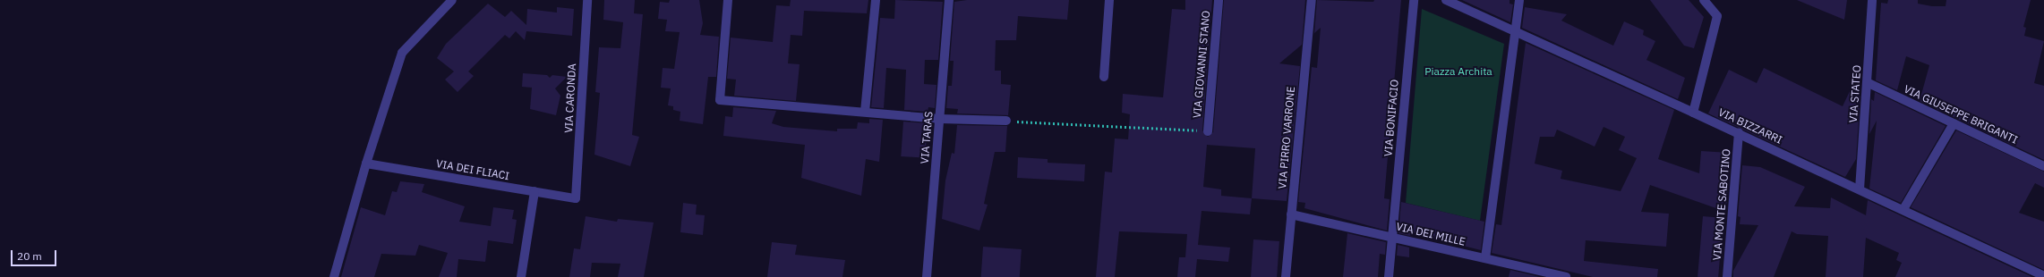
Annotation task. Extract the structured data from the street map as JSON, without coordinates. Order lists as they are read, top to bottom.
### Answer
{
  "streets": {
    "street": [
      "VIA GIOVANNI STANO",
      "VIA STATEO",
      "VIA CARONDA",
      "VIA GIUSEPPE BRIGANTI",
      "VIA BONIFACIO",
      "VIA BIZZARRI",
      "VIA TARAS",
      "VIA PIRRO VARRONE",
      "VIA DEI FLIACI",
      "VIA MONTE SABOTINO",
      "VIA DEI MILLE"
    ]
  },
  "crossings": [
    ["VIA STATEO", "VIA GIUSEPPE BRIGANTI"],
    ["VIA STATEO", "VIA BIZZARRI"],
    ["VIA CARONDA", "VIA DEI FLIACI"],
    ["VIA BONIFACIO", "VIA DEI MILLE"],
    ["VIA BIZZARRI", "VIA MONTE SABOTINO"],
    ["VIA PIRRO VARRONE", "VIA DEI MILLE"]
  ],
  "parks": ["Piazza Archita"],
  "scale_bar": "20 m"
}
